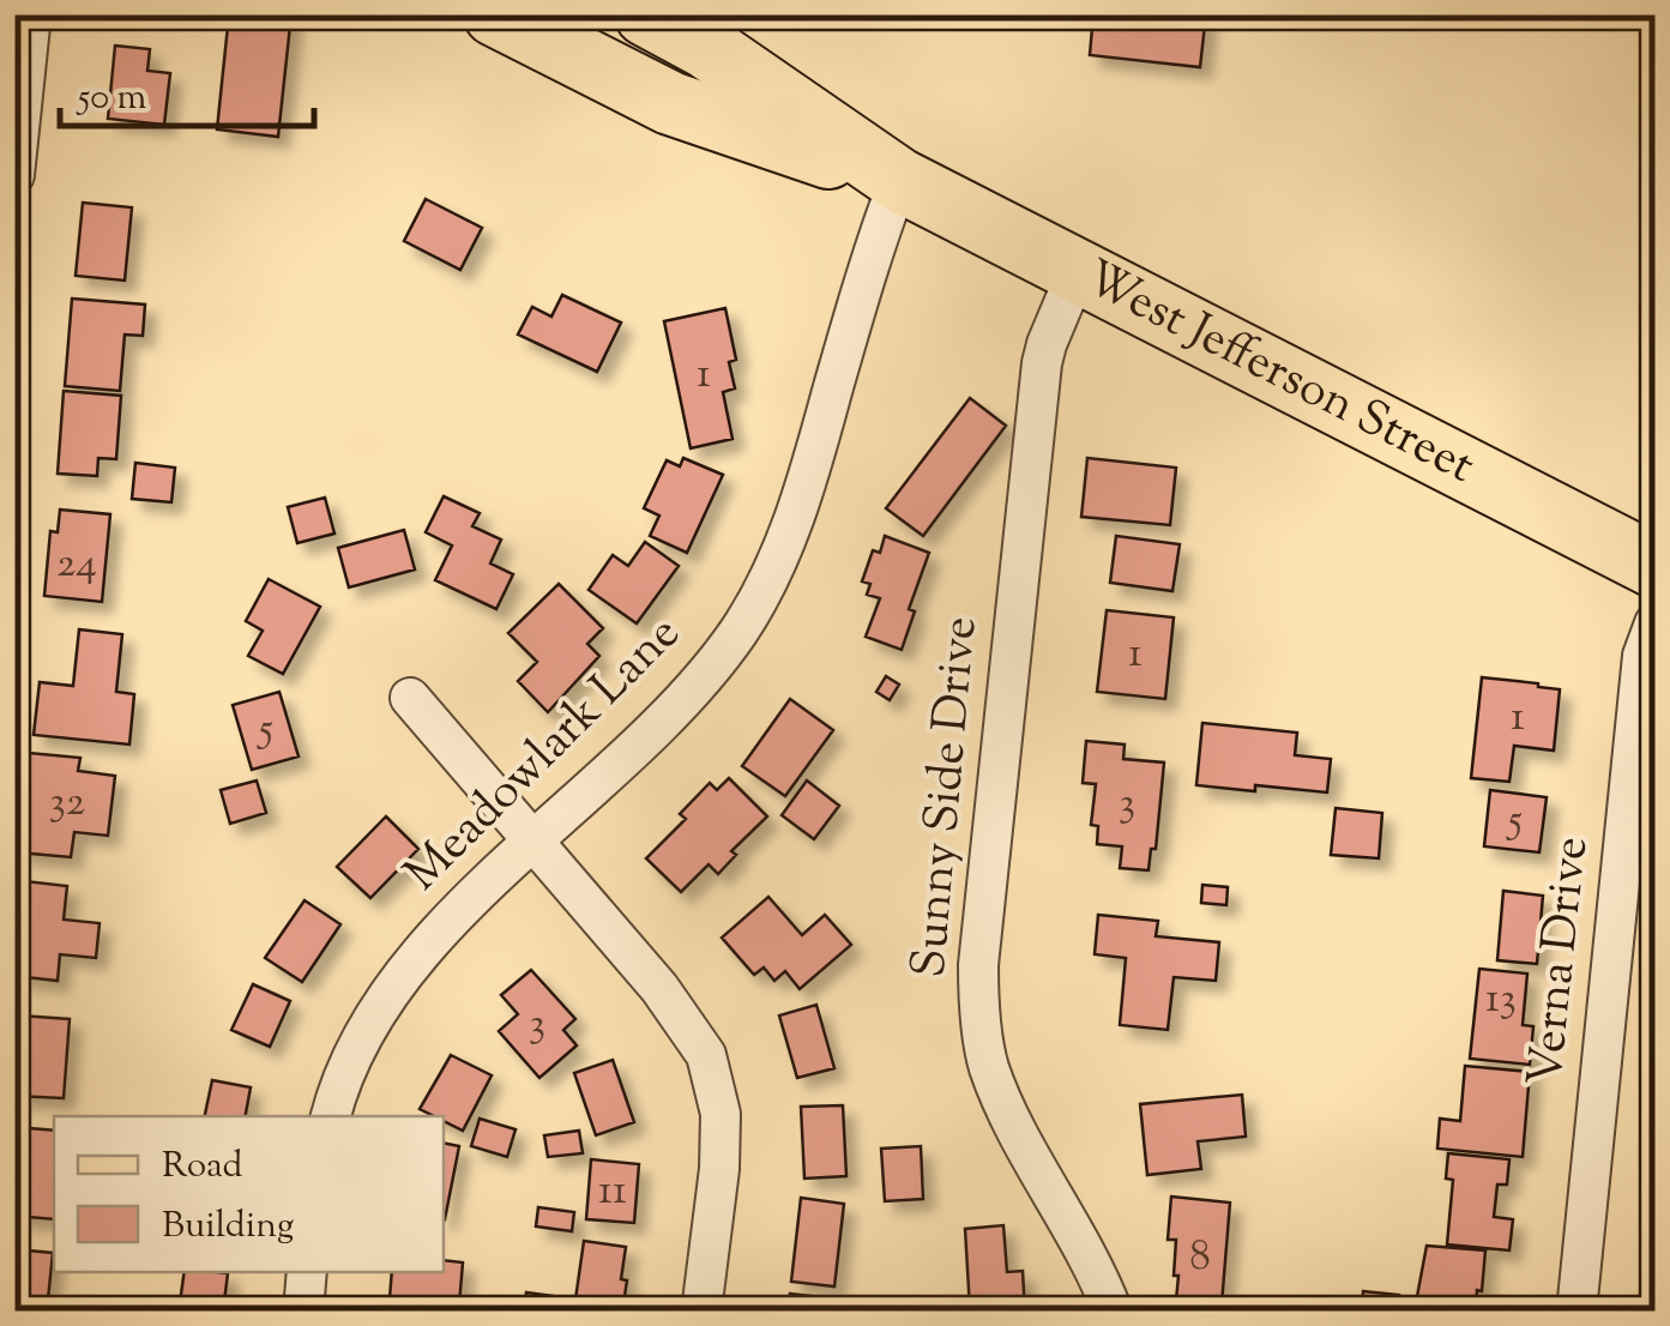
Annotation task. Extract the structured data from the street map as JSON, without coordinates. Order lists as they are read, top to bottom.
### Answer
{
  "streets": {
    "main road": ["West Jefferson Street"],
    "street": ["Meadowlark Lane", "Sunny Side Drive", "Verna Drive"]
  },
  "crossings": [
    ["West Jefferson Street", "Meadowlark Lane"],
    ["West Jefferson Street", "Sunny Side Drive"]
  ],
  "house_numbers": [
    "1",
    "24",
    "1",
    "1",
    "5",
    "32",
    "3",
    "5",
    "13",
    "3",
    "11",
    "8"
  ],
  "legend": ["Road", "Building"],
  "scale_bar": "50 m"
}
